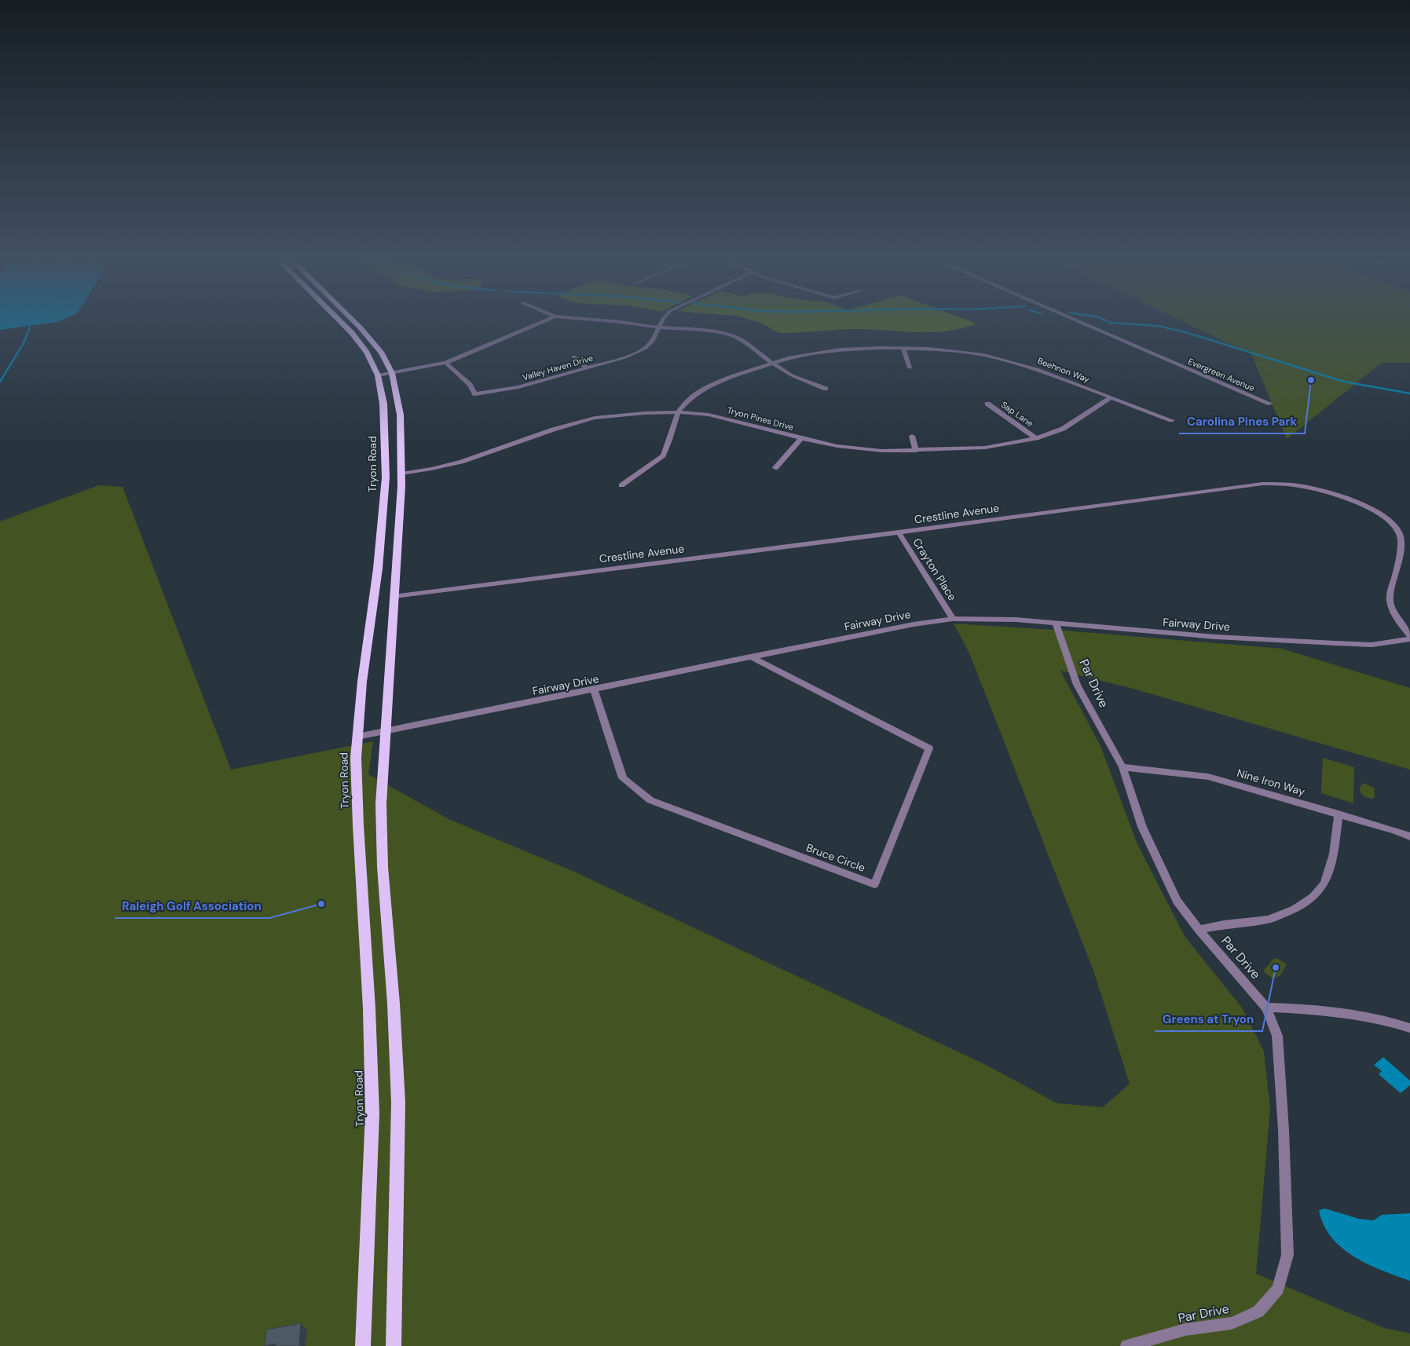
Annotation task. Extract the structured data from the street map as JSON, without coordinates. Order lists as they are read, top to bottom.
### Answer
{
  "streets": {
    "main road": ["Tryon Road"],
    "street": [
      "Valley Haven Drive",
      "Beehnon Way",
      "Evergreen Avenue",
      "Sap Lane",
      "Tryon Pines Drive",
      "Crestline Avenue",
      "Crayton Place",
      "Fairway Drive",
      "Par Drive",
      "Nine Iron Way",
      "Bruce Circle"
    ]
  },
  "crossings": [
    ["Beehnon Way", "Tryon Pines Drive"],
    ["Sap Lane", "Tryon Pines Drive"],
    ["Tryon Road", "Fairway Drive"],
    ["Crestline Avenue", "Crayton Place"],
    ["Crayton Place", "Fairway Drive"],
    ["Fairway Drive", "Par Drive"],
    ["Fairway Drive", "Bruce Circle"],
    ["Par Drive", "Nine Iron Way"]
  ],
  "places": ["Carolina Pines Park", "Raleigh Golf Association", "Greens at Tryon"]
}
